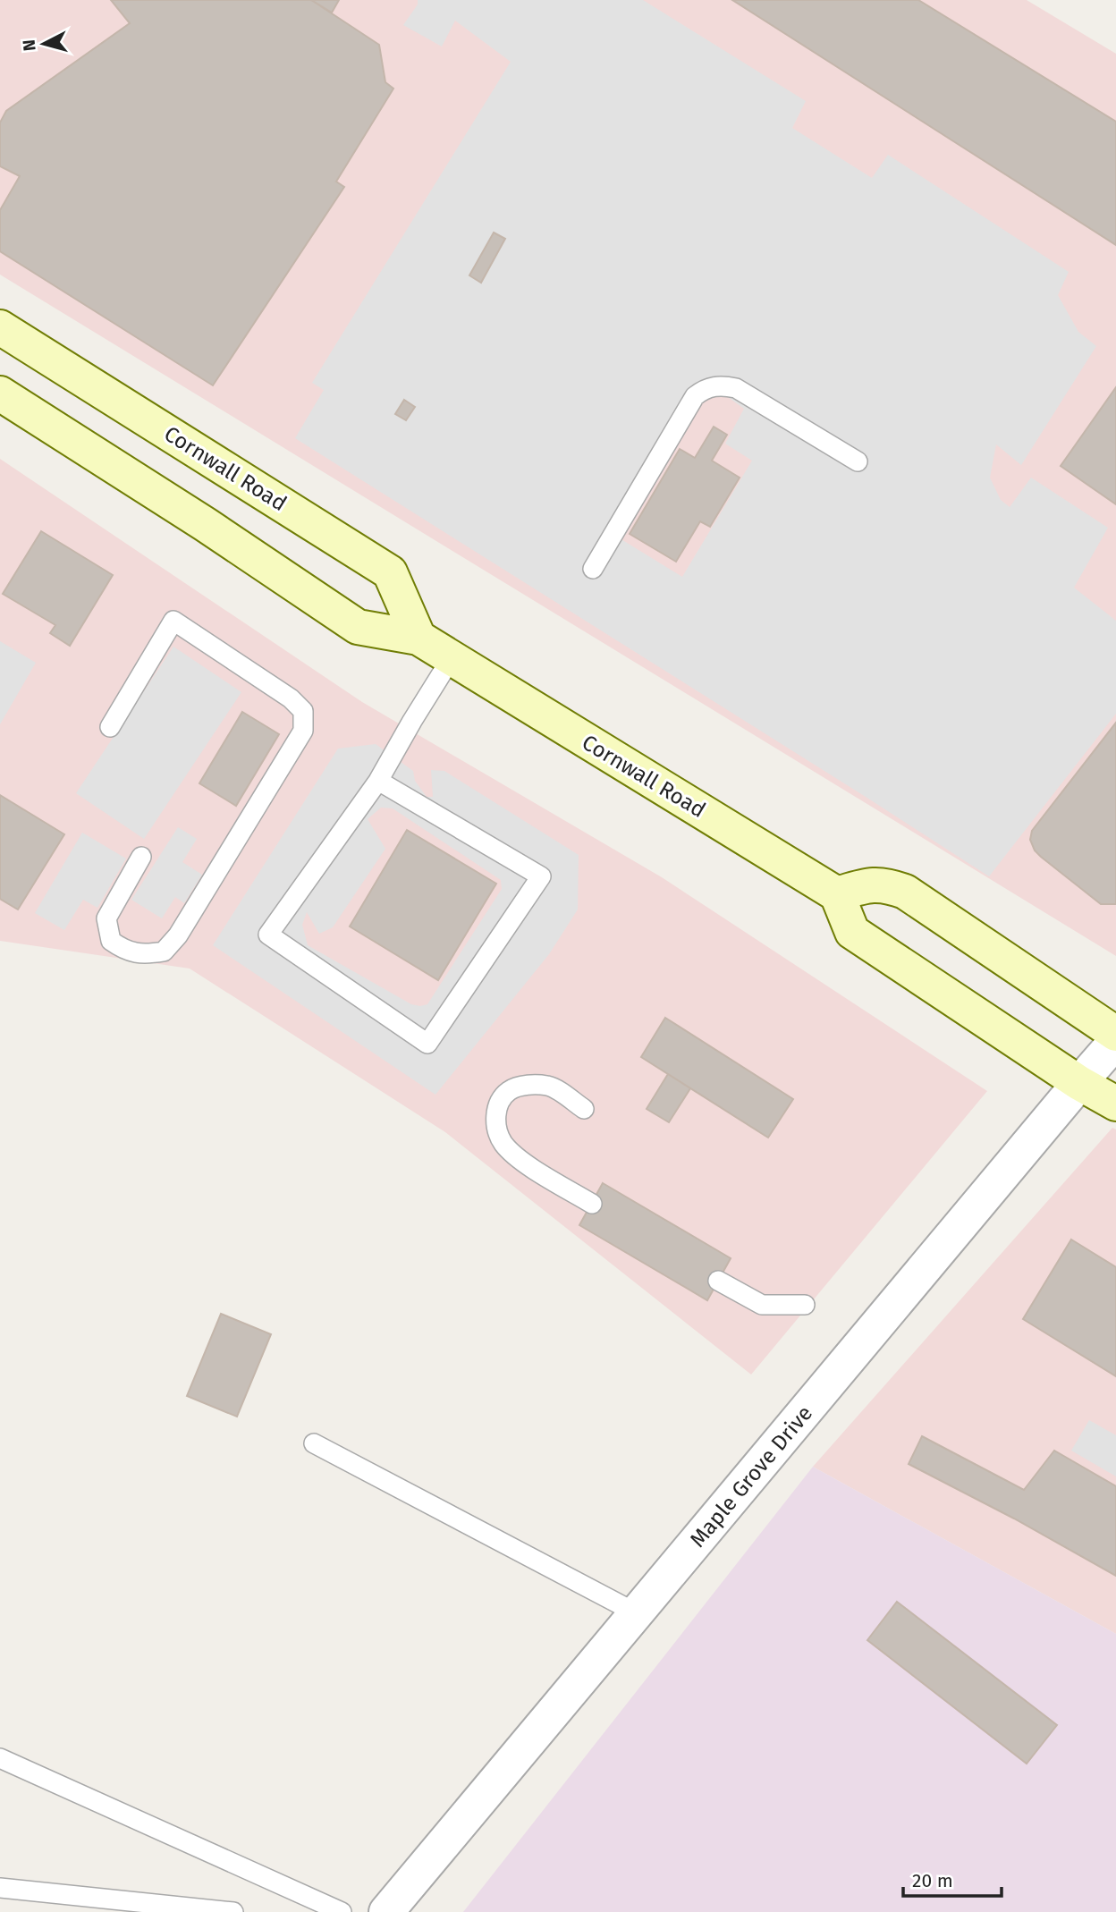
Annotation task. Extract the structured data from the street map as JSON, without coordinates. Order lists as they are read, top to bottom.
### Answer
{
  "streets": {
    "main road": ["Cornwall Road"],
    "street": ["Maple Grove Drive"]
  },
  "scale_bar": "20 m",
  "north": "left"
}
